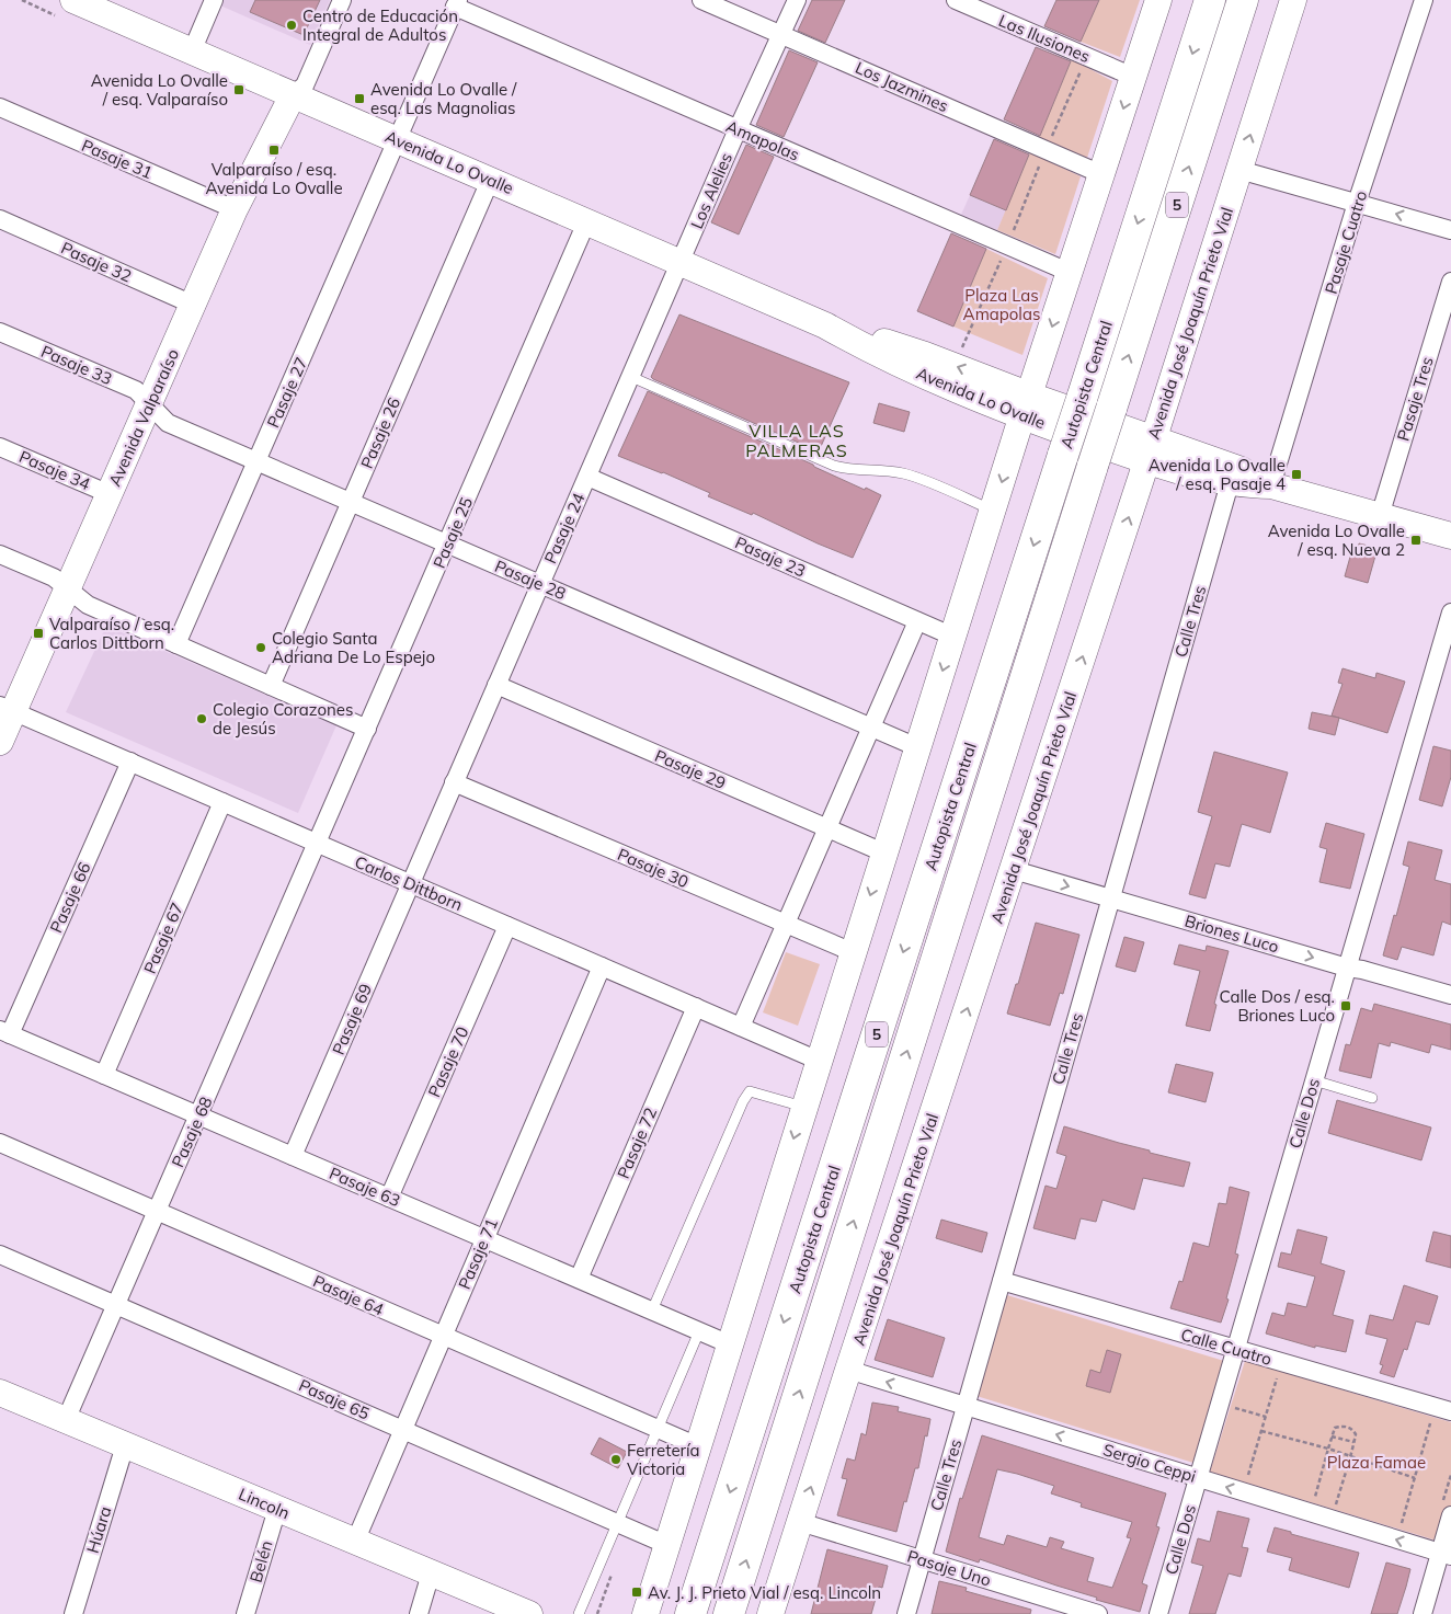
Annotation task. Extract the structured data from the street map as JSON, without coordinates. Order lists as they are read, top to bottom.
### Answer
{
  "streets": {
    "highway": ["5", "Autopista Central"],
    "main road": [
      "Avenida Lo Ovalle",
      "Avenida José Joaquín Prieto Vial",
      "Avenida Valparaíso",
      "Lincoln"
    ],
    "street": [
      "Las Ilusiones",
      "Los Jazmines",
      "Amapolas",
      "Pasaje 31",
      "Los Alelies",
      "Pasaje Cuatro",
      "Pasaje 32",
      "Pasaje 33",
      "Pasaje 27",
      "Pasaje Tres",
      "Pasaje 26",
      "Pasaje 34",
      "Pasaje 24",
      "Pasaje 25",
      "Pasaje 23",
      "Pasaje 28",
      "Calle Tres",
      "Pasaje 29",
      "Pasaje 30",
      "Carlos Dittborn",
      "Pasaje 66",
      "Briones Luco",
      "Pasaje 67",
      "Pasaje 69",
      "Pasaje 70",
      "Calle Dos",
      "Pasaje 68",
      "Pasaje 72",
      "Pasaje 63",
      "Pasaje 71",
      "Pasaje 64",
      "Calle Cuatro",
      "Pasaje 65",
      "Sergio Ceppi",
      "Húara",
      "Belén",
      "Pasaje Uno"
    ]
  },
  "crossings": [
    ["Los Jazmines", "Los Alelies"],
    ["Amapolas", "Los Alelies"],
    ["Amapolas", "Pasaje 27"],
    ["Pasaje 31", "Avenida Valparaíso"],
    ["Avenida Lo Ovalle", "Los Alelies"],
    ["Avenida Lo Ovalle", "Pasaje Cuatro"],
    ["Avenida Lo Ovalle", "Avenida José Joaquín Prieto Vial"],
    ["Avenida Lo Ovalle", "Pasaje 27"],
    ["Avenida Lo Ovalle", "Pasaje Tres"],
    ["Avenida Lo Ovalle", "Avenida Valparaíso"],
    ["Avenida Lo Ovalle", "Pasaje 26"],
    ["Avenida Lo Ovalle", "Pasaje 24"],
    ["Avenida Lo Ovalle", "Pasaje 25"],
    ["Avenida Lo Ovalle", "Calle Tres"],
    ["Los Alelies", "Pasaje 24"],
    ["Pasaje 32", "Avenida Valparaíso"],
    ["Avenida José Joaquín Prieto Vial", "Briones Luco"],
    ["Avenida José Joaquín Prieto Vial", "Sergio Ceppi"],
    ["Avenida José Joaquín Prieto Vial", "Pasaje Uno"],
    ["Pasaje 33", "Avenida Valparaíso"],
    ["Pasaje 33", "Pasaje 28"],
    ["Pasaje 27", "Pasaje 28"],
    ["Avenida Valparaíso", "Pasaje 34"],
    ["Avenida Valparaíso", "Pasaje 28"],
    ["Avenida Valparaíso", "Carlos Dittborn"],
    ["Pasaje 26", "Pasaje 28"],
    ["Pasaje 24", "Pasaje 23"],
    ["Pasaje 24", "Pasaje 28"],
    ["Pasaje 24", "Pasaje 29"],
    ["Pasaje 24", "Pasaje 30"],
    ["Pasaje 24", "Carlos Dittborn"],
    ["Pasaje 24", "Pasaje 69"],
    ["Pasaje 25", "Pasaje 28"],
    ["Pasaje 25", "Carlos Dittborn"],
    ["Pasaje 25", "Pasaje 68"],
    ["Calle Tres", "Briones Luco"],
    ["Calle Tres", "Calle Cuatro"],
    ["Calle Tres", "Sergio Ceppi"],
    ["Calle Tres", "Pasaje Uno"],
    ["Carlos Dittborn", "Pasaje 66"],
    ["Carlos Dittborn", "Pasaje 67"],
    ["Carlos Dittborn", "Pasaje 69"],
    ["Carlos Dittborn", "Pasaje 70"],
    ["Carlos Dittborn", "Pasaje 68"],
    ["Carlos Dittborn", "Pasaje 72"],
    ["Carlos Dittborn", "Pasaje 71"],
    ["Pasaje 66", "Pasaje 63"],
    ["Briones Luco", "Calle Dos"],
    ["Pasaje 67", "Pasaje 63"],
    ["Pasaje 69", "Pasaje 63"],
    ["Pasaje 70", "Pasaje 63"],
    ["Calle Dos", "Calle Cuatro"],
    ["Calle Dos", "Sergio Ceppi"],
    ["Pasaje 68", "Pasaje 63"],
    ["Pasaje 68", "Pasaje 64"],
    ["Pasaje 68", "Pasaje 65"],
    ["Pasaje 68", "Lincoln"],
    ["Pasaje 72", "Pasaje 63"],
    ["Pasaje 63", "Pasaje 71"],
    ["Pasaje 71", "Pasaje 64"],
    ["Pasaje 71", "Pasaje 65"],
    ["Pasaje 71", "Lincoln"],
    ["Lincoln", "Húara"],
    ["Lincoln", "Belén"]
  ],
  "one_way": ["Briones Luco", "Sergio Ceppi"],
  "districts": ["VILLA LAS PALMERAS"],
  "parks": ["Plaza Las Amapolas", "Plaza Famae"],
  "places": {
    "other": [
      "Centro de Educación Integral de Adultos",
      "Colegio Santa Adriana De Lo Espejo",
      "Colegio Corazones de Jesús",
      "Ferretería Victoria"
    ],
    "transit": [
      "Avenida Lo Ovalle / esq. Valparaíso",
      "Avenida Lo Ovalle / esq. Las Magnolias",
      "Valparaíso / esq. Avenida Lo Ovalle",
      "Avenida Lo Ovalle / esq. Pasaje 4",
      "Avenida Lo Ovalle / esq. Nueva 2",
      "Valparaíso / esq. Carlos Dittborn",
      "Calle Dos / esq. Briones Luco",
      "Av. J. J. Prieto Vial / esq. Lincoln"
    ]
  }
}
